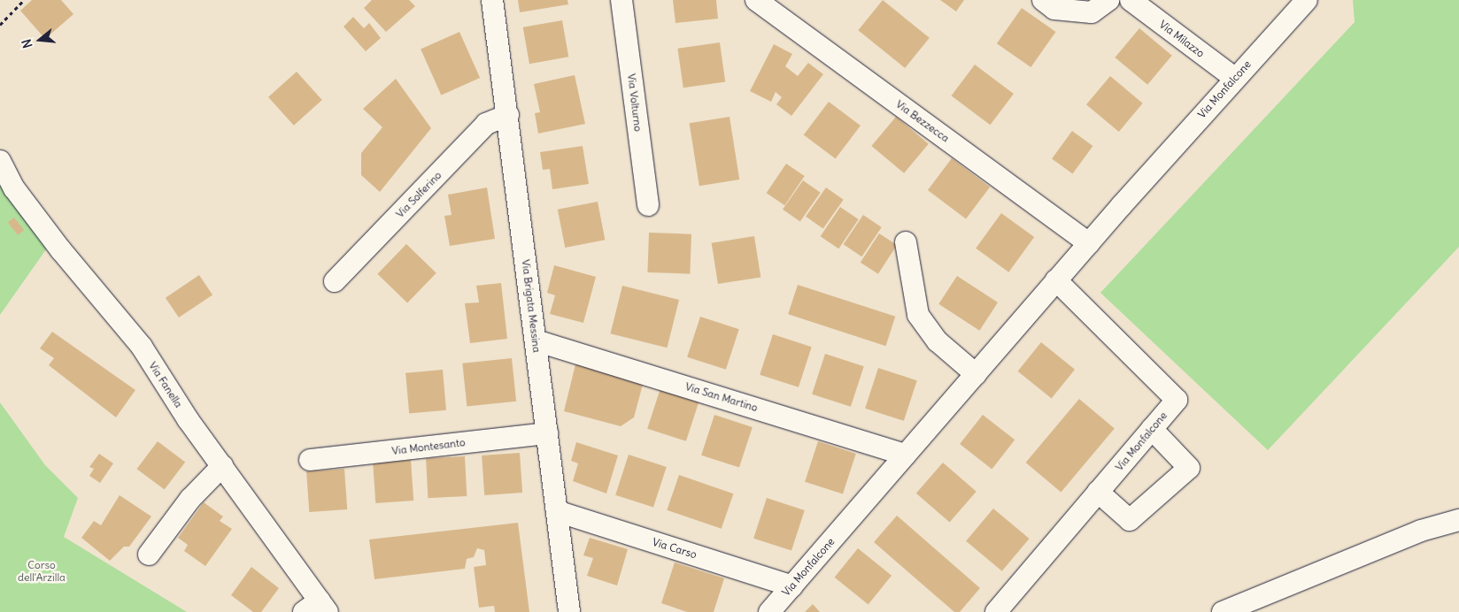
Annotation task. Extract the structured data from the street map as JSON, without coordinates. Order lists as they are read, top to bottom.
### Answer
{
  "streets": {
    "street": [
      "Via Milazzo",
      "Via Monfalcone",
      "Via Volturno",
      "Via Bezzecca",
      "Via Solferino",
      "Via Brigata Messina",
      "Via Fanella",
      "Via San Martino",
      "Via Montesanto",
      "Via Carso"
    ]
  },
  "crossings": [
    ["Via Milazzo", "Via Monfalcone"],
    ["Via Monfalcone", "Via Bezzecca"],
    ["Via Monfalcone", "Via San Martino"],
    ["Via Monfalcone", "Via Carso"],
    ["Via Solferino", "Via Brigata Messina"],
    ["Via Brigata Messina", "Via San Martino"],
    ["Via Brigata Messina", "Via Montesanto"],
    ["Via Brigata Messina", "Via Carso"]
  ],
  "parks": ["Corso dell'Arzilla"],
  "north": "left"
}
